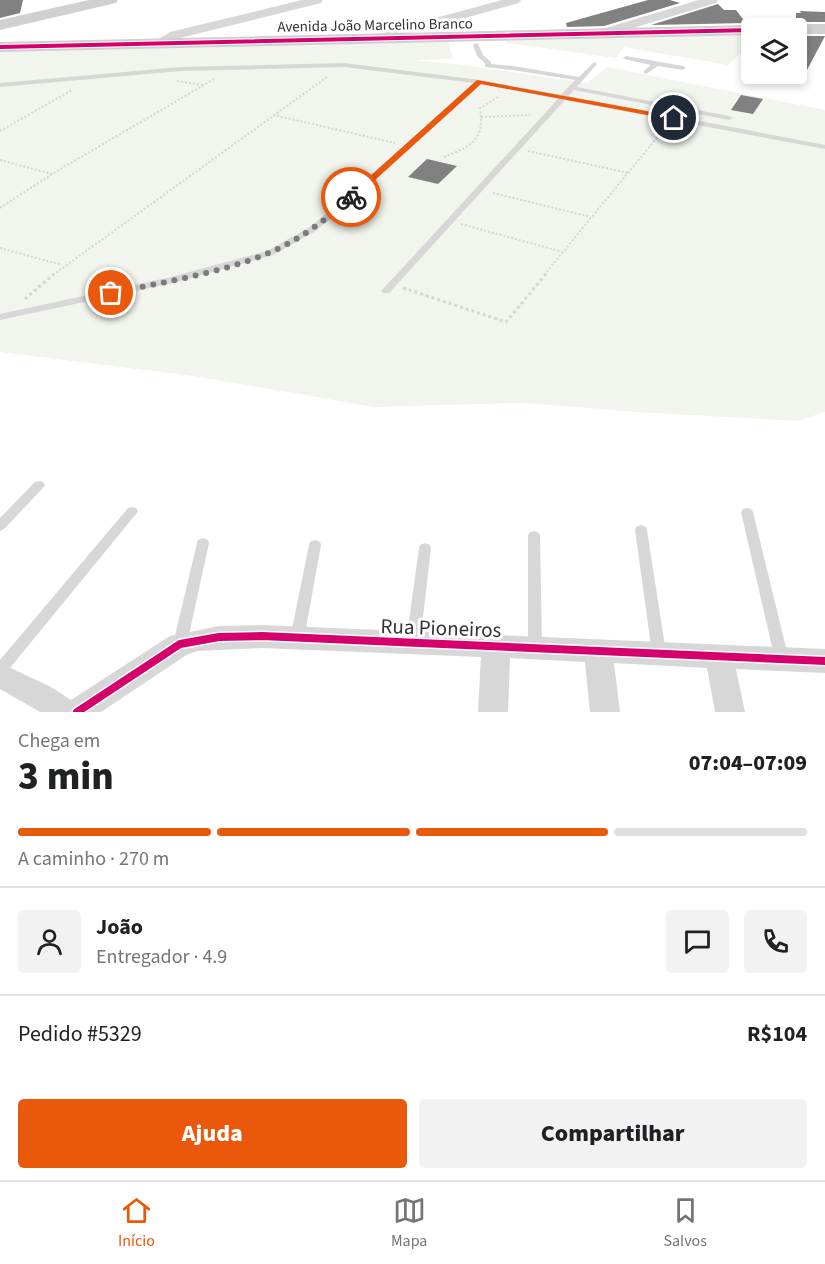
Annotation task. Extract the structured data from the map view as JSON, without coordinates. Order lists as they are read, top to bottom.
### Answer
{
  "streets": {
    "street": ["Avenida João Marcelino Branco", "Rua Pioneiros"]
  },
  "page": {
    "heading": ["3 min", "Chega em", "07:04–07:09"],
    "panel": [
      "João",
      "Entregador · 4.9",
      "Pedido #5329",
      "R$104"
    ],
    "bar": "A caminho · 270 m",
    "buttons": ["Ajuda", "Compartilhar"],
    "tabs": ["Início", "Mapa", "Salvos"]
  }
}
